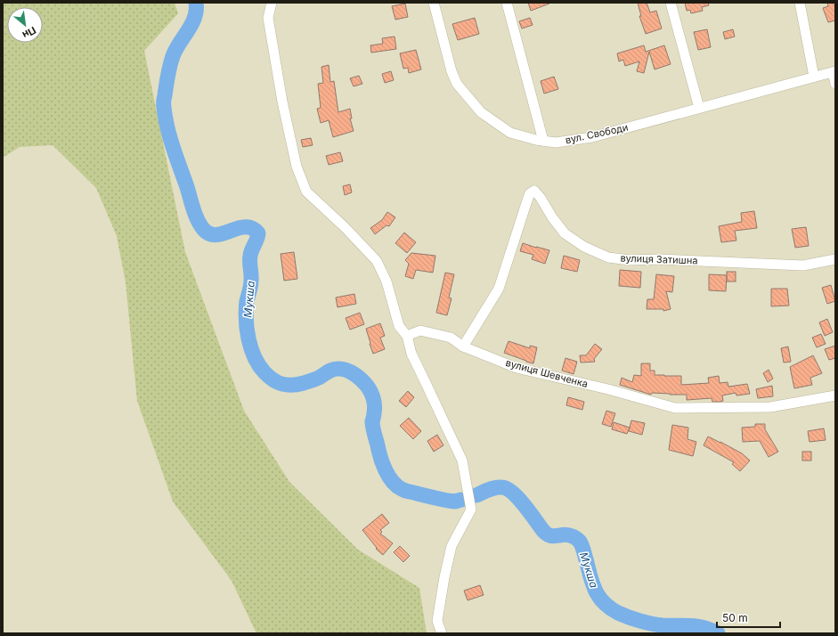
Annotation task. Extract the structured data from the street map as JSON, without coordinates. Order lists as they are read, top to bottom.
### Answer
{
  "streets": {
    "street": ["вул. Свободи", "вулиця Затишна", "вулиця Шевченка"]
  },
  "crossings": [
    ["вулиця Затишна", "вулиця Шевченка"]
  ],
  "water": ["Мукша"],
  "scale_bar": "50 m",
  "north": "bottom right"
}
